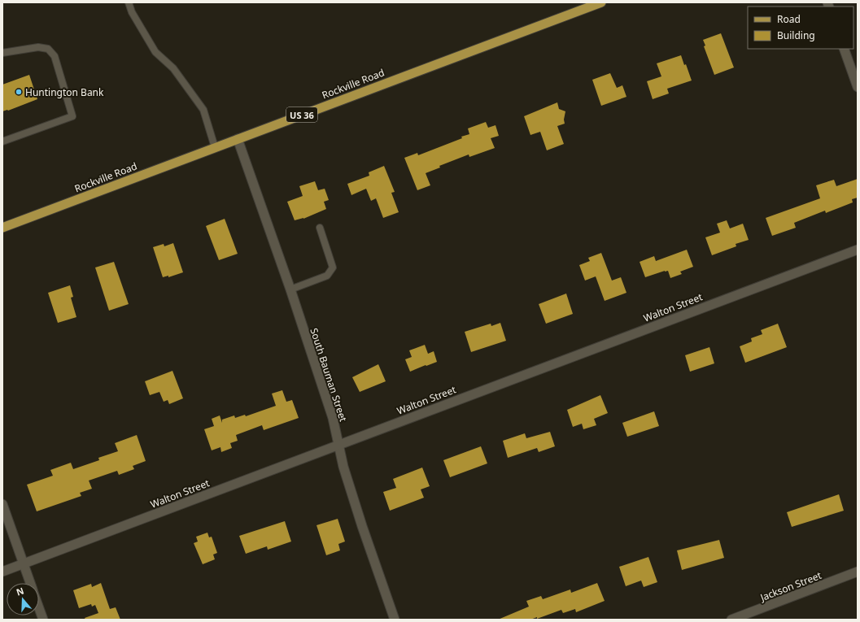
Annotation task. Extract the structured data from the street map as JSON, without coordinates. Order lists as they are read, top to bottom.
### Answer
{
  "streets": {
    "main road": ["Rockville Road", "US 36"],
    "street": ["Walton Street", "South Bauman Street", "Jackson Street"]
  },
  "crossings": [
    ["Rockville Road", "South Bauman Street"],
    ["Walton Street", "South Bauman Street"]
  ],
  "places": ["Huntington Bank"],
  "legend": ["Road", "Building"],
  "north": "top"
}
